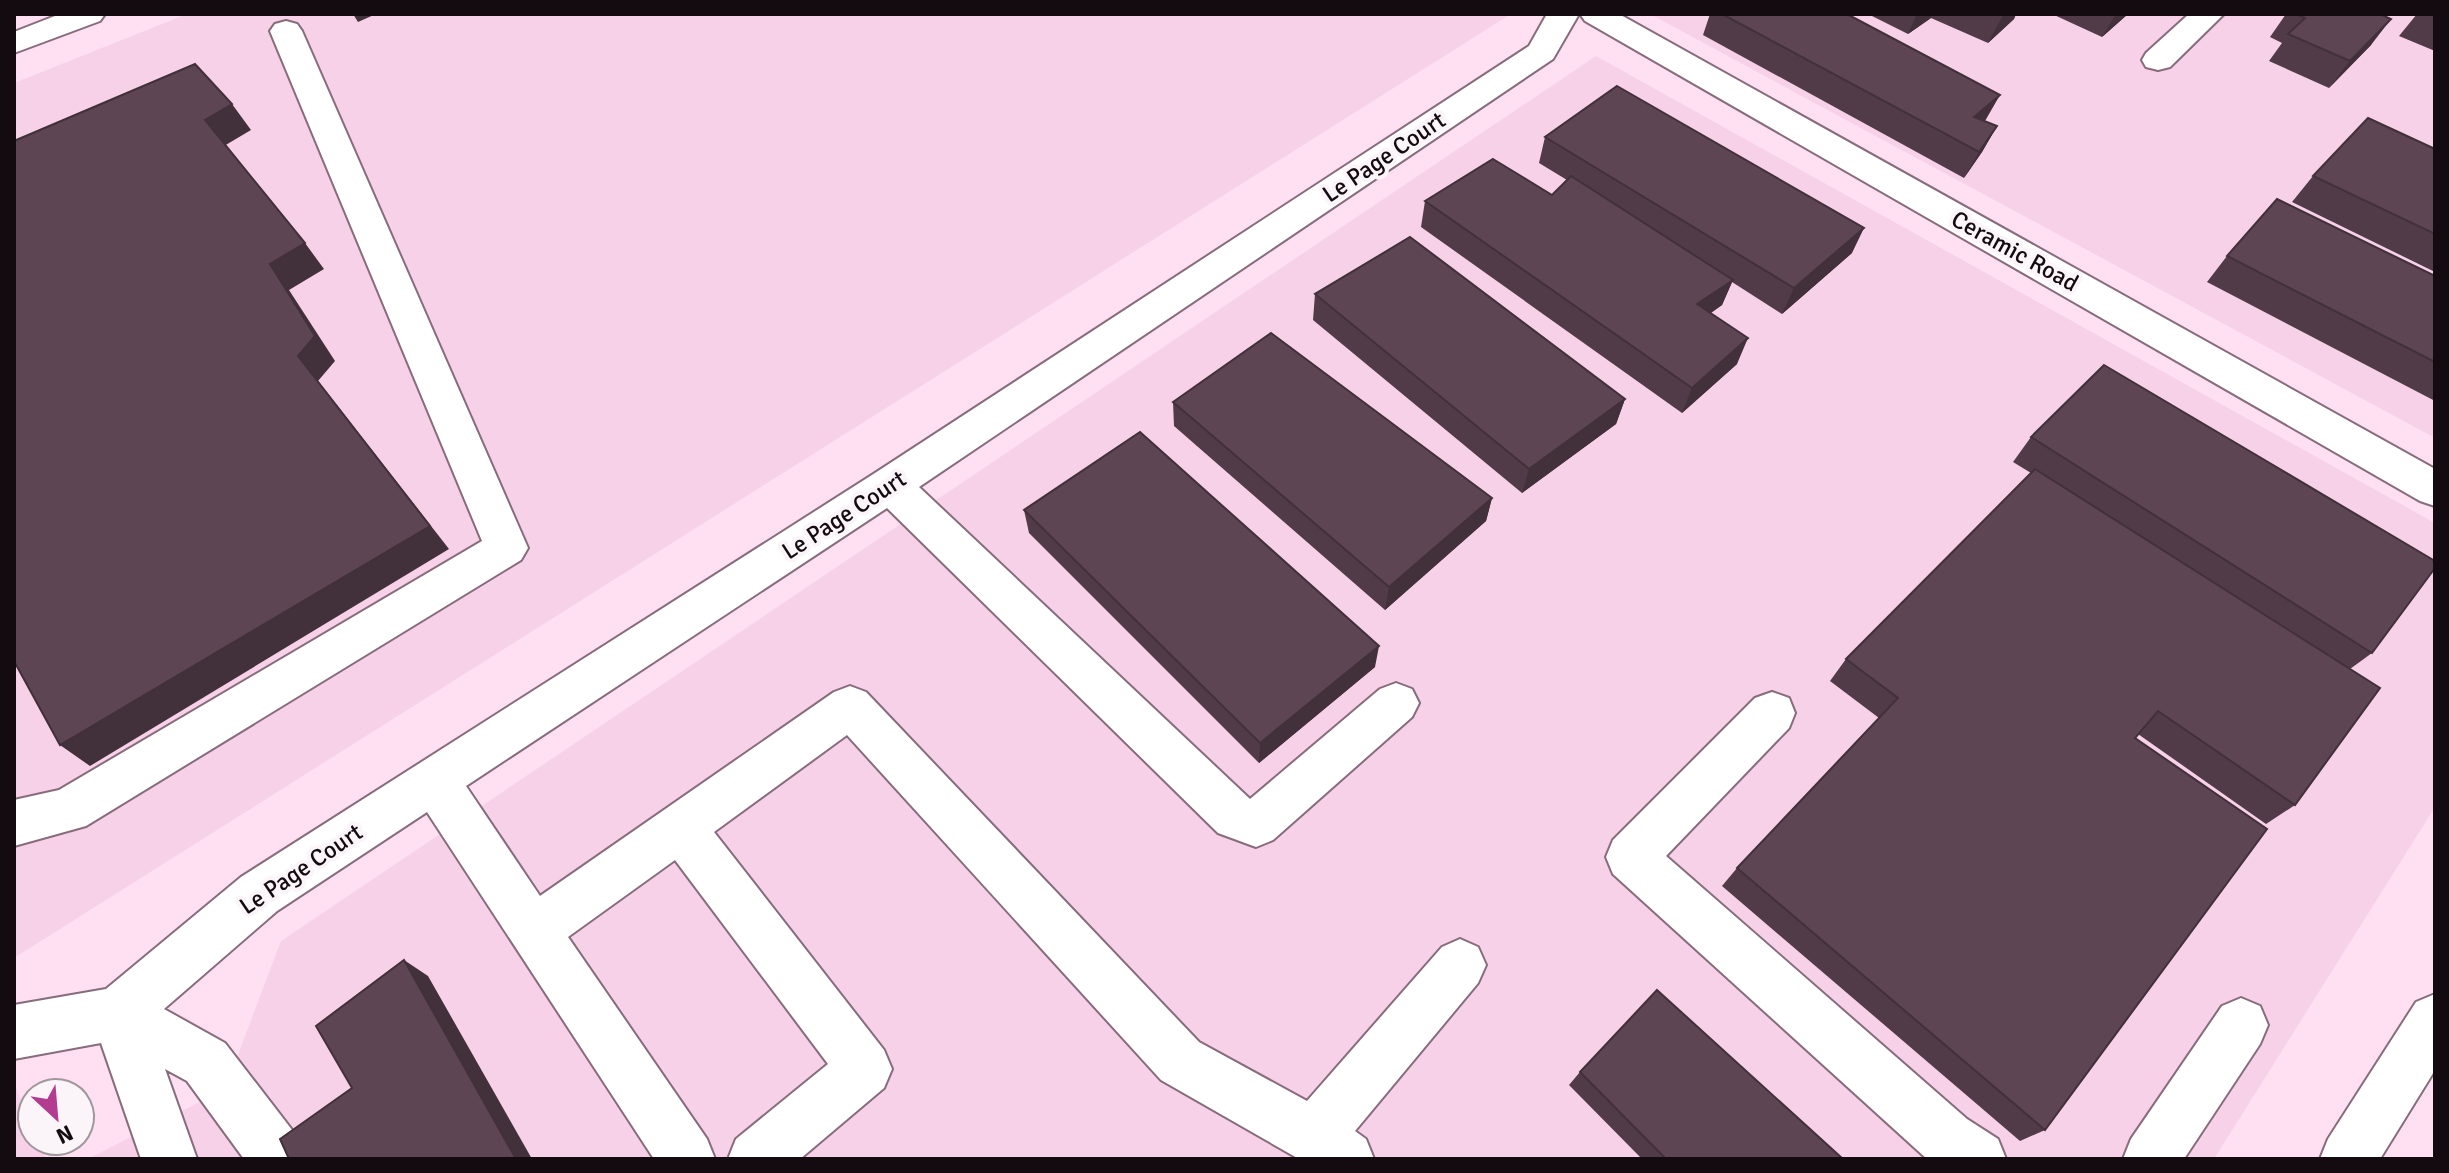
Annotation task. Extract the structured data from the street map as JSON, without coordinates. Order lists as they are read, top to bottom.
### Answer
{
  "streets": {
    "street": ["Le Page Court", "Ceramic Road"]
  },
  "north": "bottom right"
}
